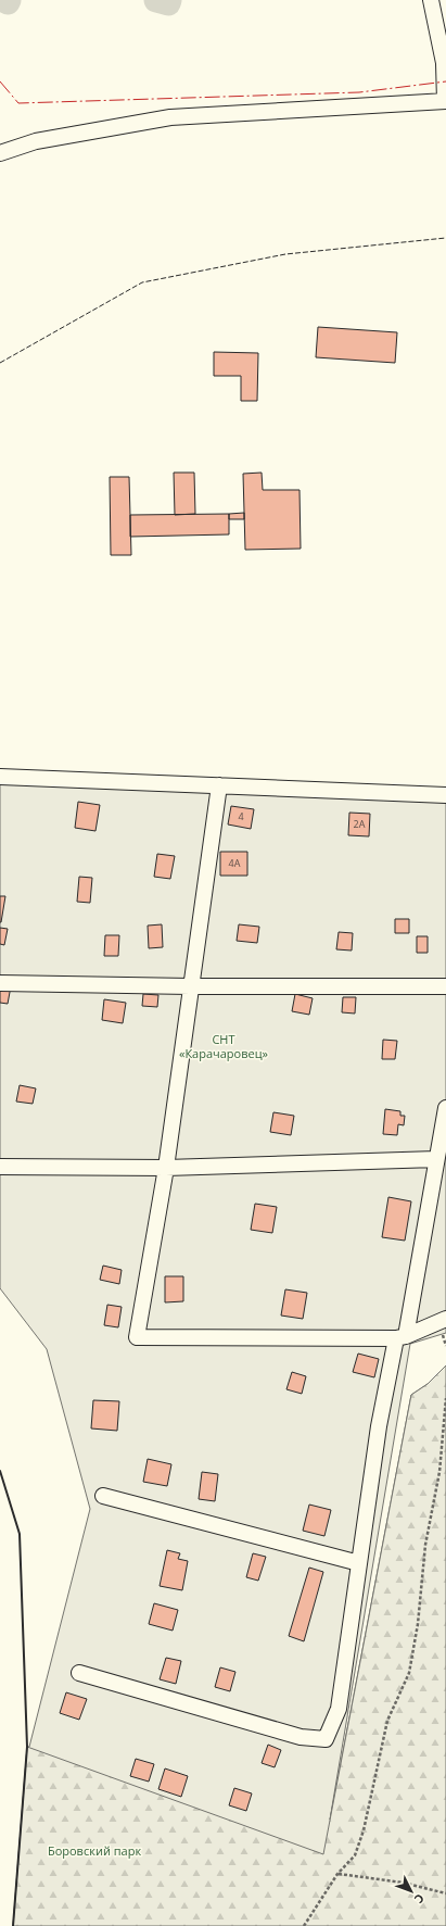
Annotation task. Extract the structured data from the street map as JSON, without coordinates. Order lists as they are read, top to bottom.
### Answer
{
  "parks": ["СНТ «Карачаровец»", "Боровский парк"],
  "house_numbers": ["4", "2А", "4А"],
  "north": "bottom right"
}
